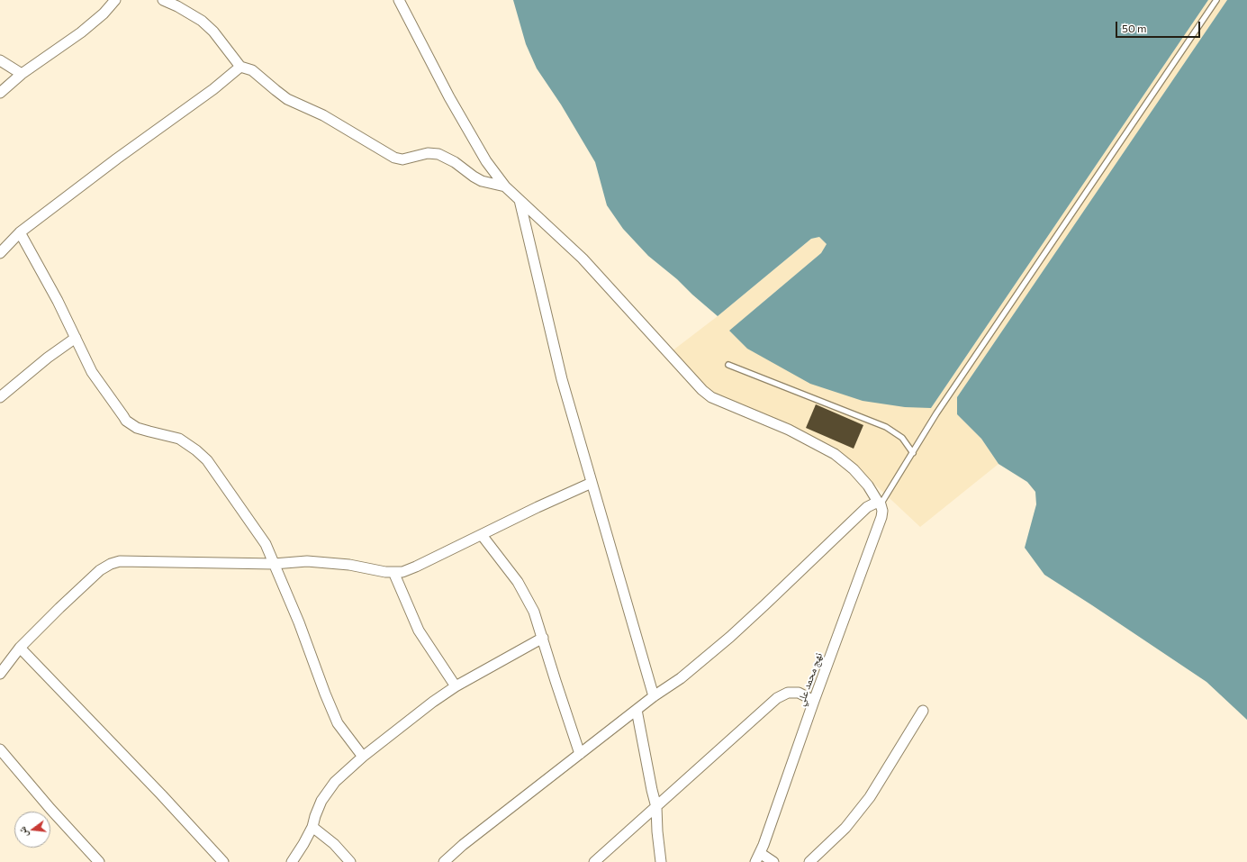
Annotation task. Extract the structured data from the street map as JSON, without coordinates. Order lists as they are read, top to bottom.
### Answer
{
  "streets": {
    "street": ["نهج محمد علي"]
  },
  "scale_bar": "50 m",
  "north": "left"
}
